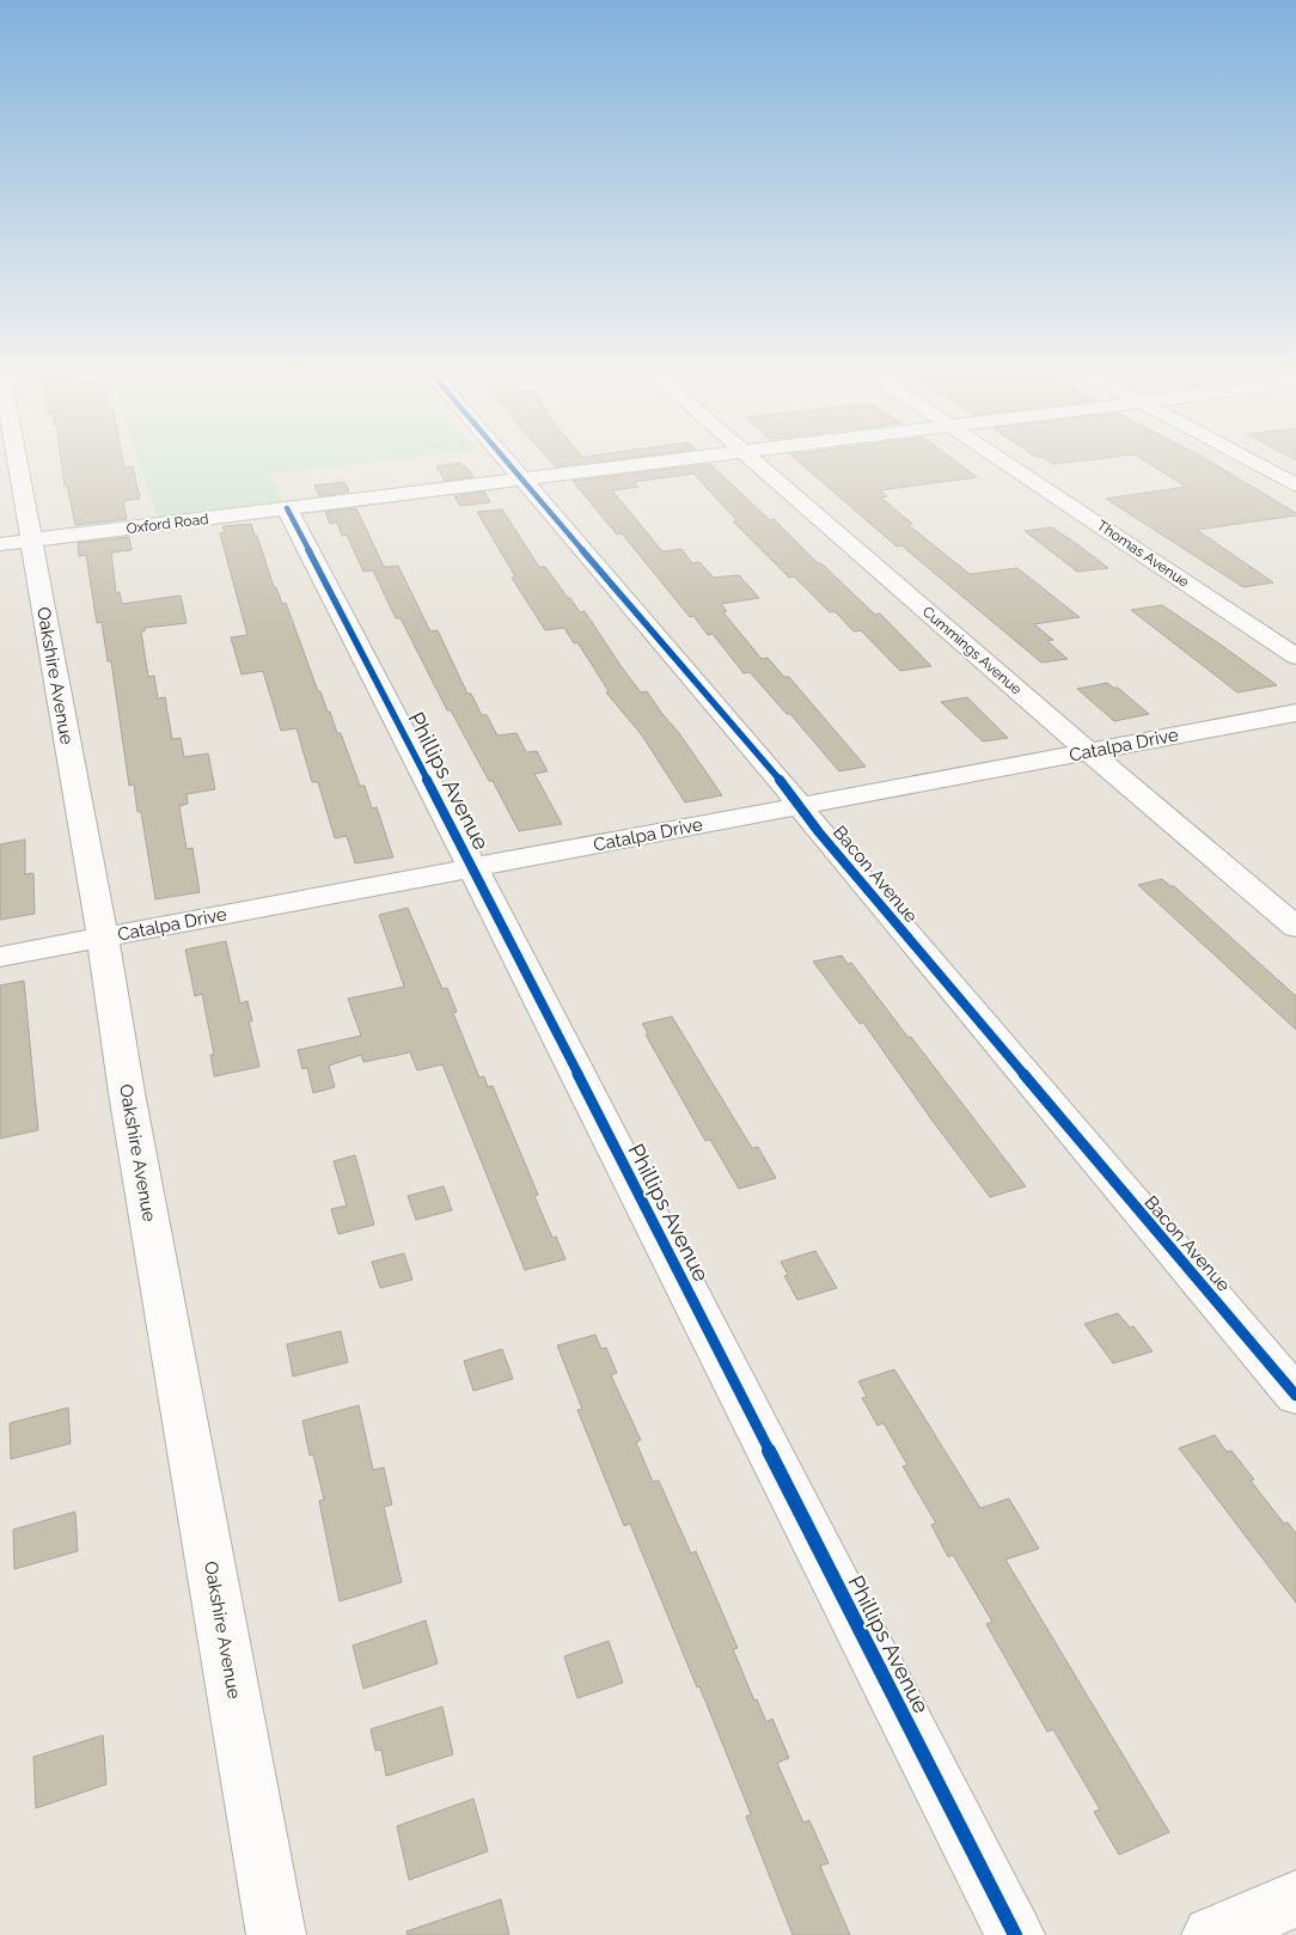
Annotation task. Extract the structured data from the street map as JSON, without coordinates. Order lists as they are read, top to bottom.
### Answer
{
  "streets": {
    "street": [
      "Oxford Road",
      "Thomas Avenue",
      "Cummings Avenue",
      "Oakshire Avenue",
      "Catalpa Drive",
      "Phillips Avenue",
      "Bacon Avenue"
    ]
  },
  "crossings": [
    ["Oxford Road", "Oakshire Avenue"],
    ["Oxford Road", "Phillips Avenue"],
    ["Oxford Road", "Bacon Avenue"],
    ["Cummings Avenue", "Catalpa Drive"],
    ["Oakshire Avenue", "Catalpa Drive"],
    ["Catalpa Drive", "Phillips Avenue"],
    ["Catalpa Drive", "Bacon Avenue"]
  ]
}
